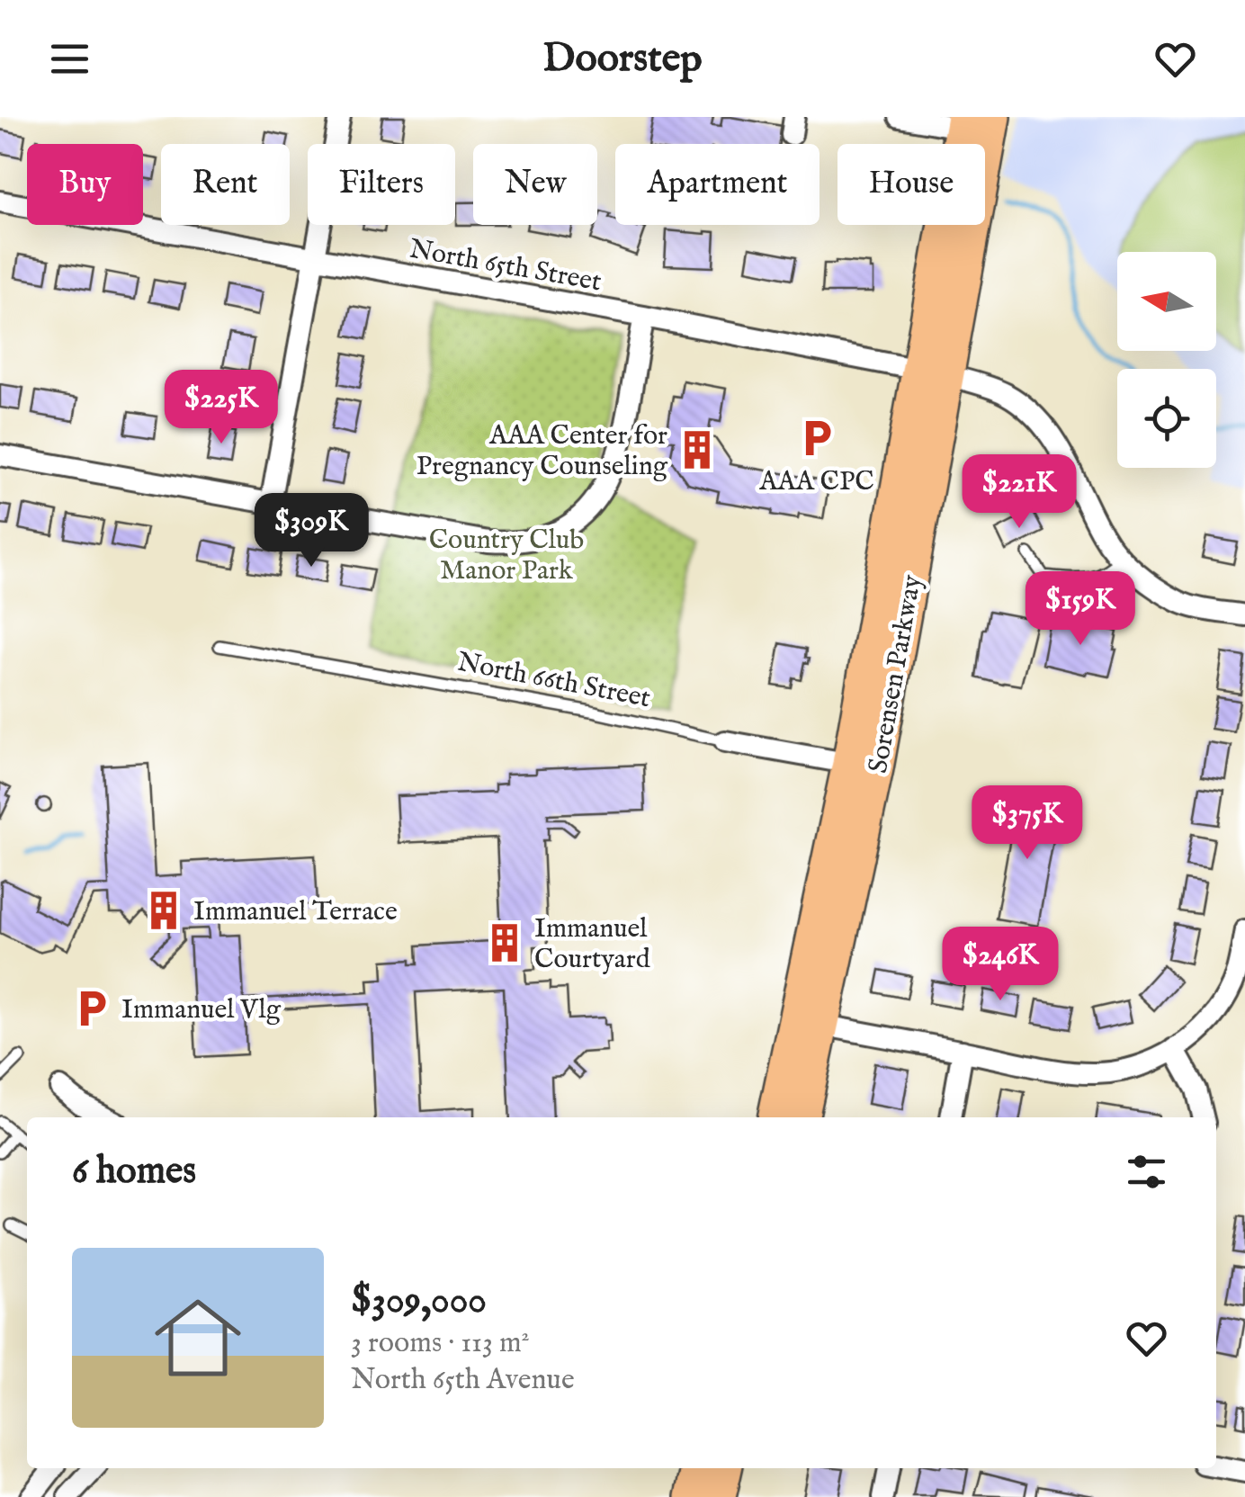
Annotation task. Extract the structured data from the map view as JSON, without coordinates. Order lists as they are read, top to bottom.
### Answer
{
  "streets": {
    "main road": ["Sorensen Parkway"],
    "street": ["North 65th Street", "North 66th Street"]
  },
  "crossings": [
    ["North 65th Street", "Sorensen Parkway"],
    ["Sorensen Parkway", "North 66th Street"]
  ],
  "parks": ["Country Club Manor Park"],
  "places": {
    "parking": ["AAA CPC", "Immanuel Vlg"],
    "building": ["AAA Center for Pregnancy Counseling", "Immanuel Terrace", "Immanuel Courtyard"]
  },
  "north": "left",
  "page": {
    "header": "Doorstep",
    "chip": [
      "Buy",
      "Rent",
      "Filters",
      "New",
      "Apartment",
      "House"
    ],
    "price": [
      "$225K",
      "$221K",
      "$309K",
      "$159K",
      "$375K",
      "$246K"
    ],
    "heading": "6 homes",
    "list": [
      {
        "name": "$309,000",
        "note": "3 rooms · 113 m² · North 65th Avenue"
      }
    ]
  }
}
